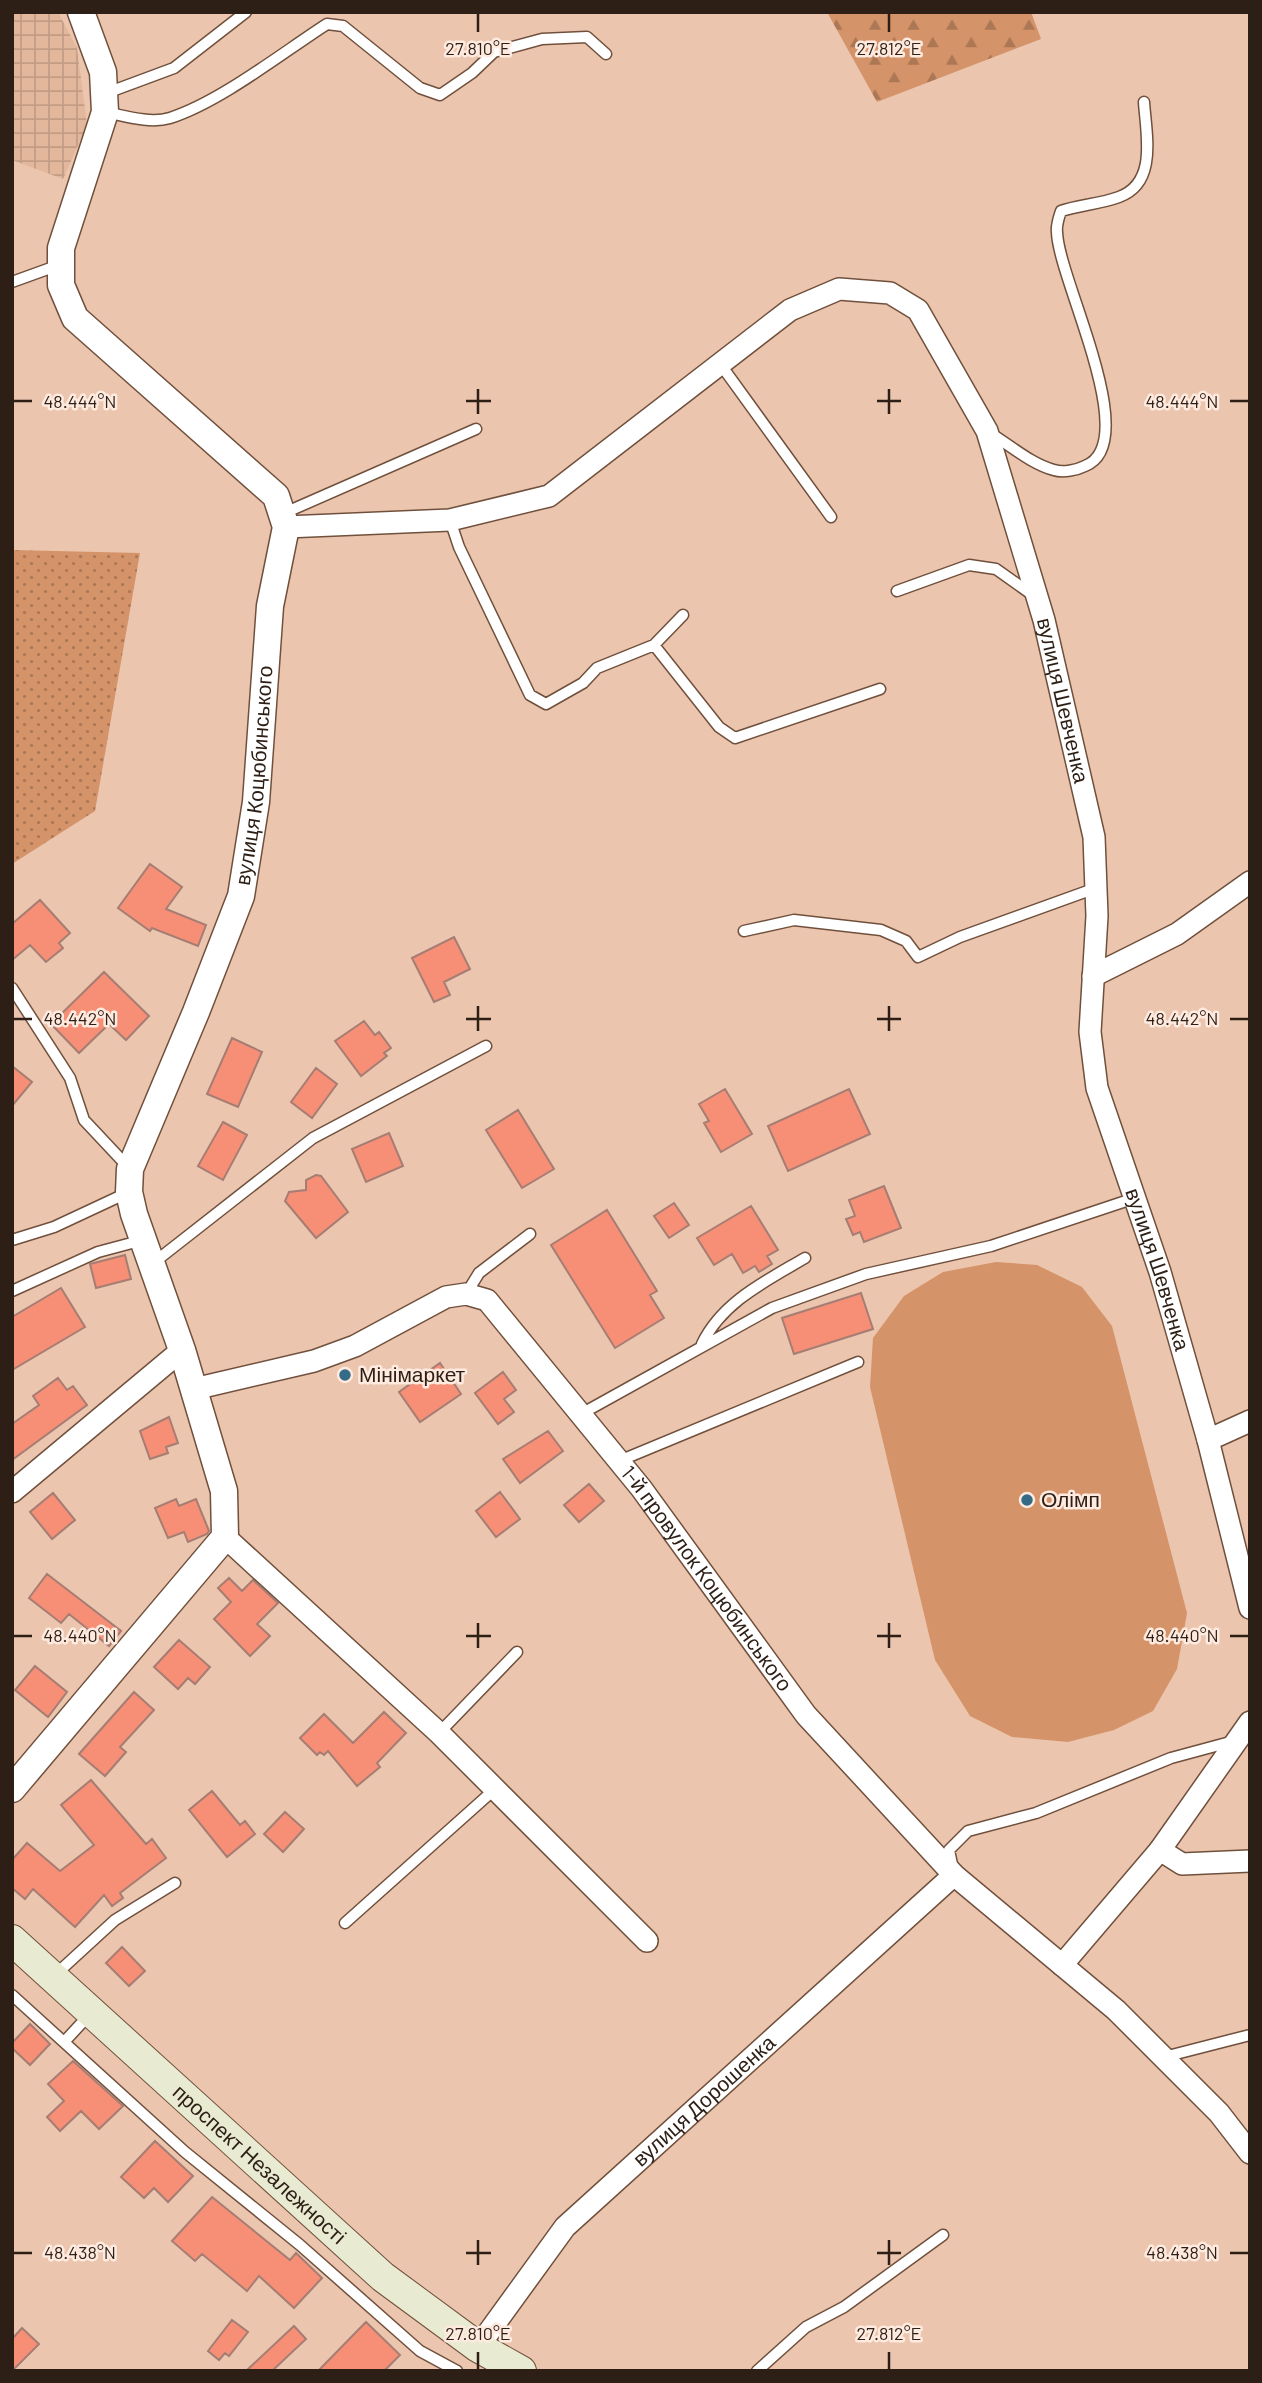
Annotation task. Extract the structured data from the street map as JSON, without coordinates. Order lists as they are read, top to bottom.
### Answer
{
  "streets": {
    "main road": ["проспект Незалежності"],
    "street": [
      "вулиця Шевченка",
      "вулиця Коцюбинського",
      "1-й провулок Коцюбинського",
      "вулиця Дорошенка"
    ]
  },
  "crossings": [
    ["1-й провулок Коцюбинського", "вулиця Дорошенка"],
    ["вулиця Дорошенка", "проспект Незалежності"]
  ],
  "places": ["Мінімаркет", "Олімп"],
  "coordinates": [
    "27.810°E",
    "27.812°E",
    "48.444°N",
    "48.442°N",
    "48.440°N",
    "48.438°N"
  ]
}
